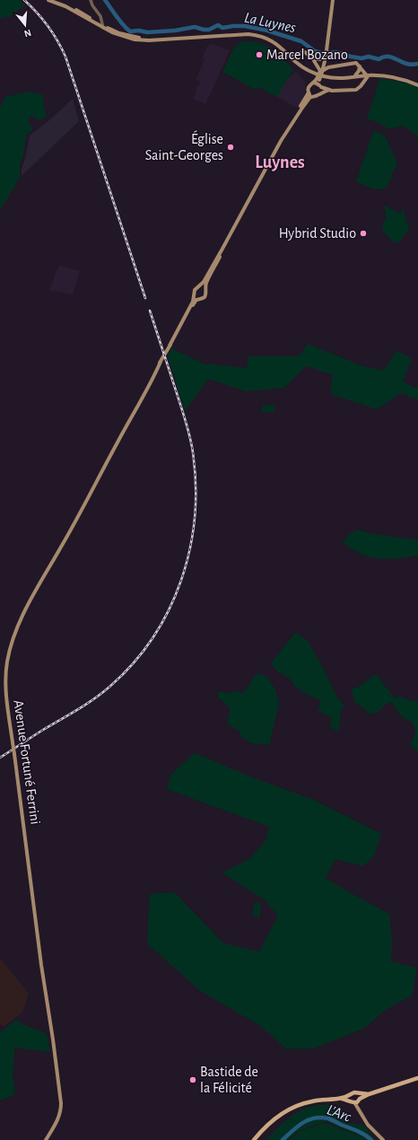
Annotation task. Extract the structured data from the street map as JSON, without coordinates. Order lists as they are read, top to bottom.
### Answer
{
  "streets": {
    "main road": ["Avenue Fortuné Ferrini"]
  },
  "districts": ["Luynes"],
  "water": ["La Luynes", "L'Arc"],
  "places": [
    "Marcel Bozano",
    "Église Saint-Georges",
    "Hybrid Studio",
    "Bastide de la Félicité"
  ],
  "north": "bottom"
}
